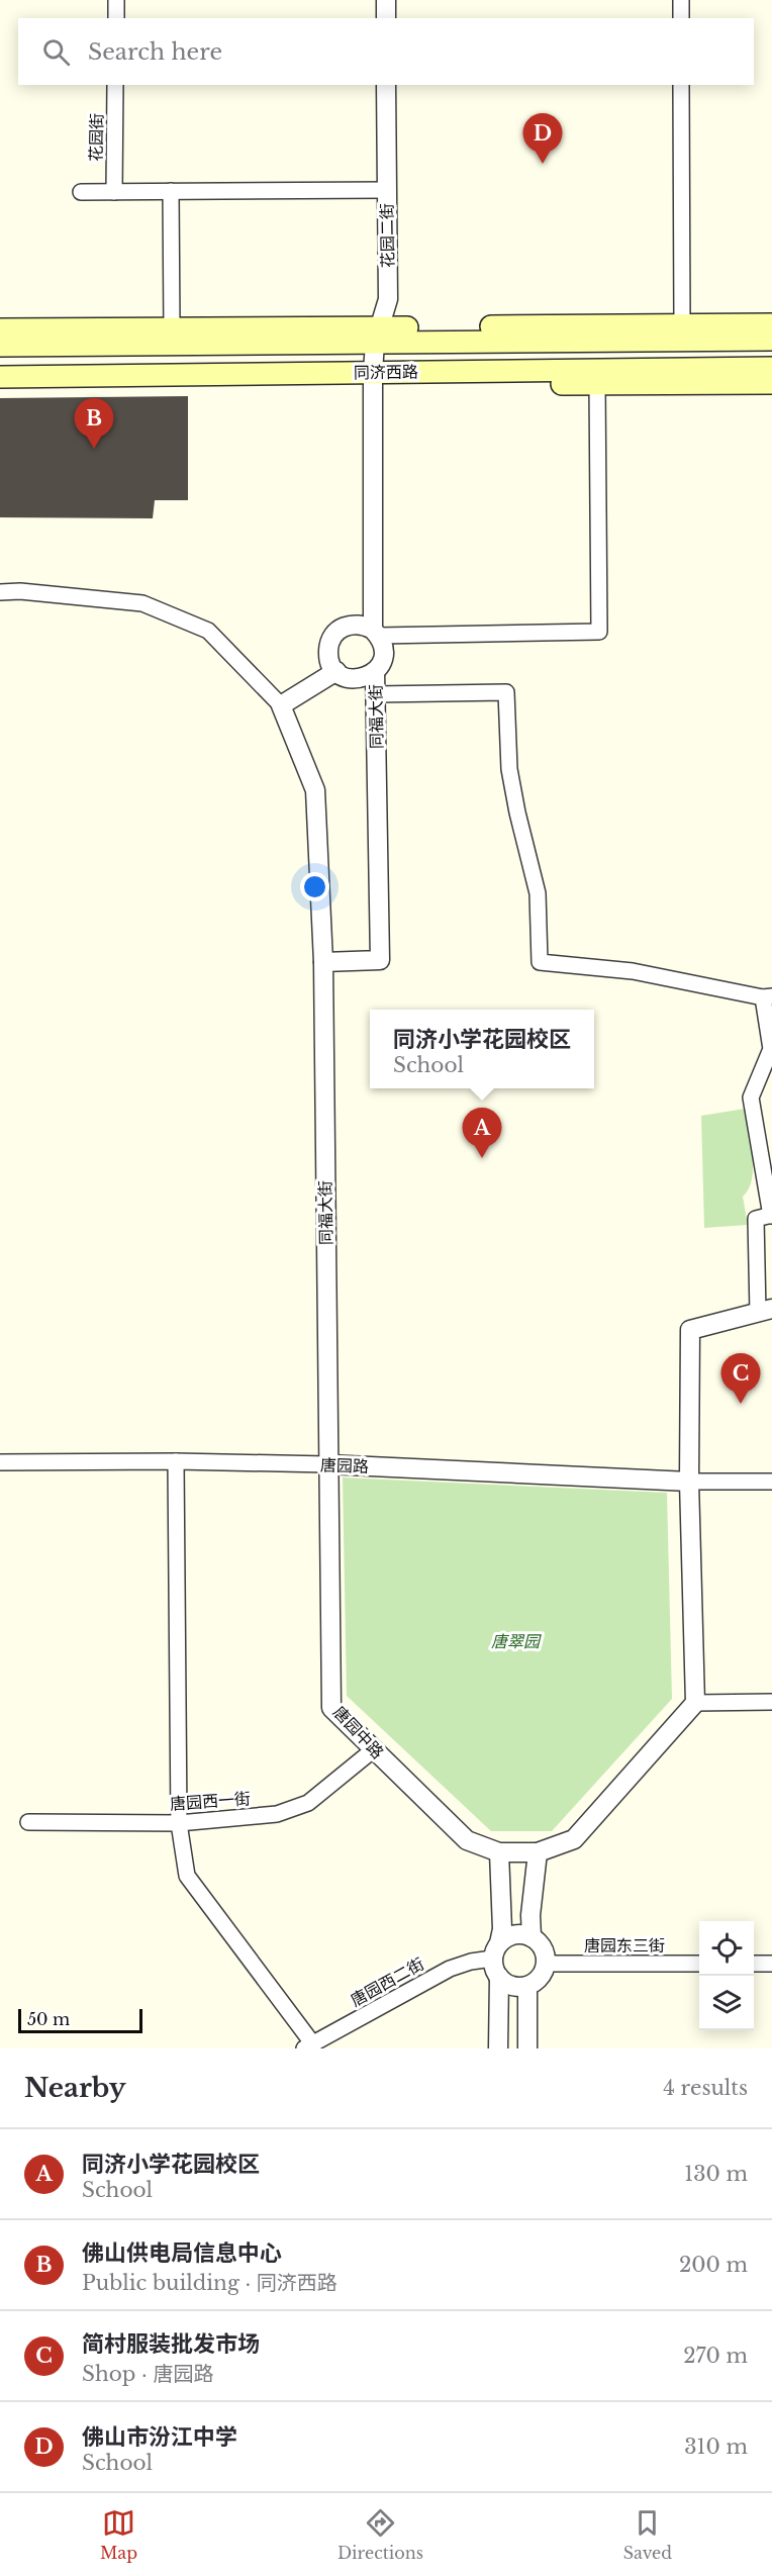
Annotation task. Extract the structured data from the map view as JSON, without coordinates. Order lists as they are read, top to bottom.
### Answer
{
  "streets": {
    "main road": ["同济西路"],
    "street": [
      "花园街",
      "花园二街",
      "同福大街",
      "唐园路",
      "唐园中路",
      "唐园西一街",
      "唐园东三街",
      "唐园西二街"
    ]
  },
  "crossings": [
    ["花园二街", "同济西路"],
    ["花园二街", "同福大街"],
    ["同济西路", "同福大街"],
    ["同福大街", "唐园路"],
    ["同福大街", "唐园中路"],
    ["唐园路", "唐园中路"],
    ["唐园中路", "唐园西一街"],
    ["唐园东三街", "唐园西二街"]
  ],
  "parks": ["唐翠园"],
  "scale_bar": "50 m",
  "page": {
    "search": "Search here",
    "pins": [
      "D",
      "B",
      "A",
      "C"
    ],
    "popup": ["同济小学花园校区", "School"],
    "scale": "50 m",
    "heading": ["Nearby", "4 results"],
    "list": [
      {
        "mark": "A",
        "name": "同济小学花园校区",
        "note": "School",
        "value": "130 m"
      },
      {
        "mark": "B",
        "name": "佛山供电局信息中心",
        "note": "Public building · 同济西路",
        "value": "200 m"
      },
      {
        "mark": "C",
        "name": "简村服装批发市场",
        "note": "Shop · 唐园路",
        "value": "270 m"
      },
      {
        "mark": "D",
        "name": "佛山市汾江中学",
        "note": "School",
        "value": "310 m"
      }
    ],
    "nav": ["Map", "Directions", "Saved"]
  }
}
